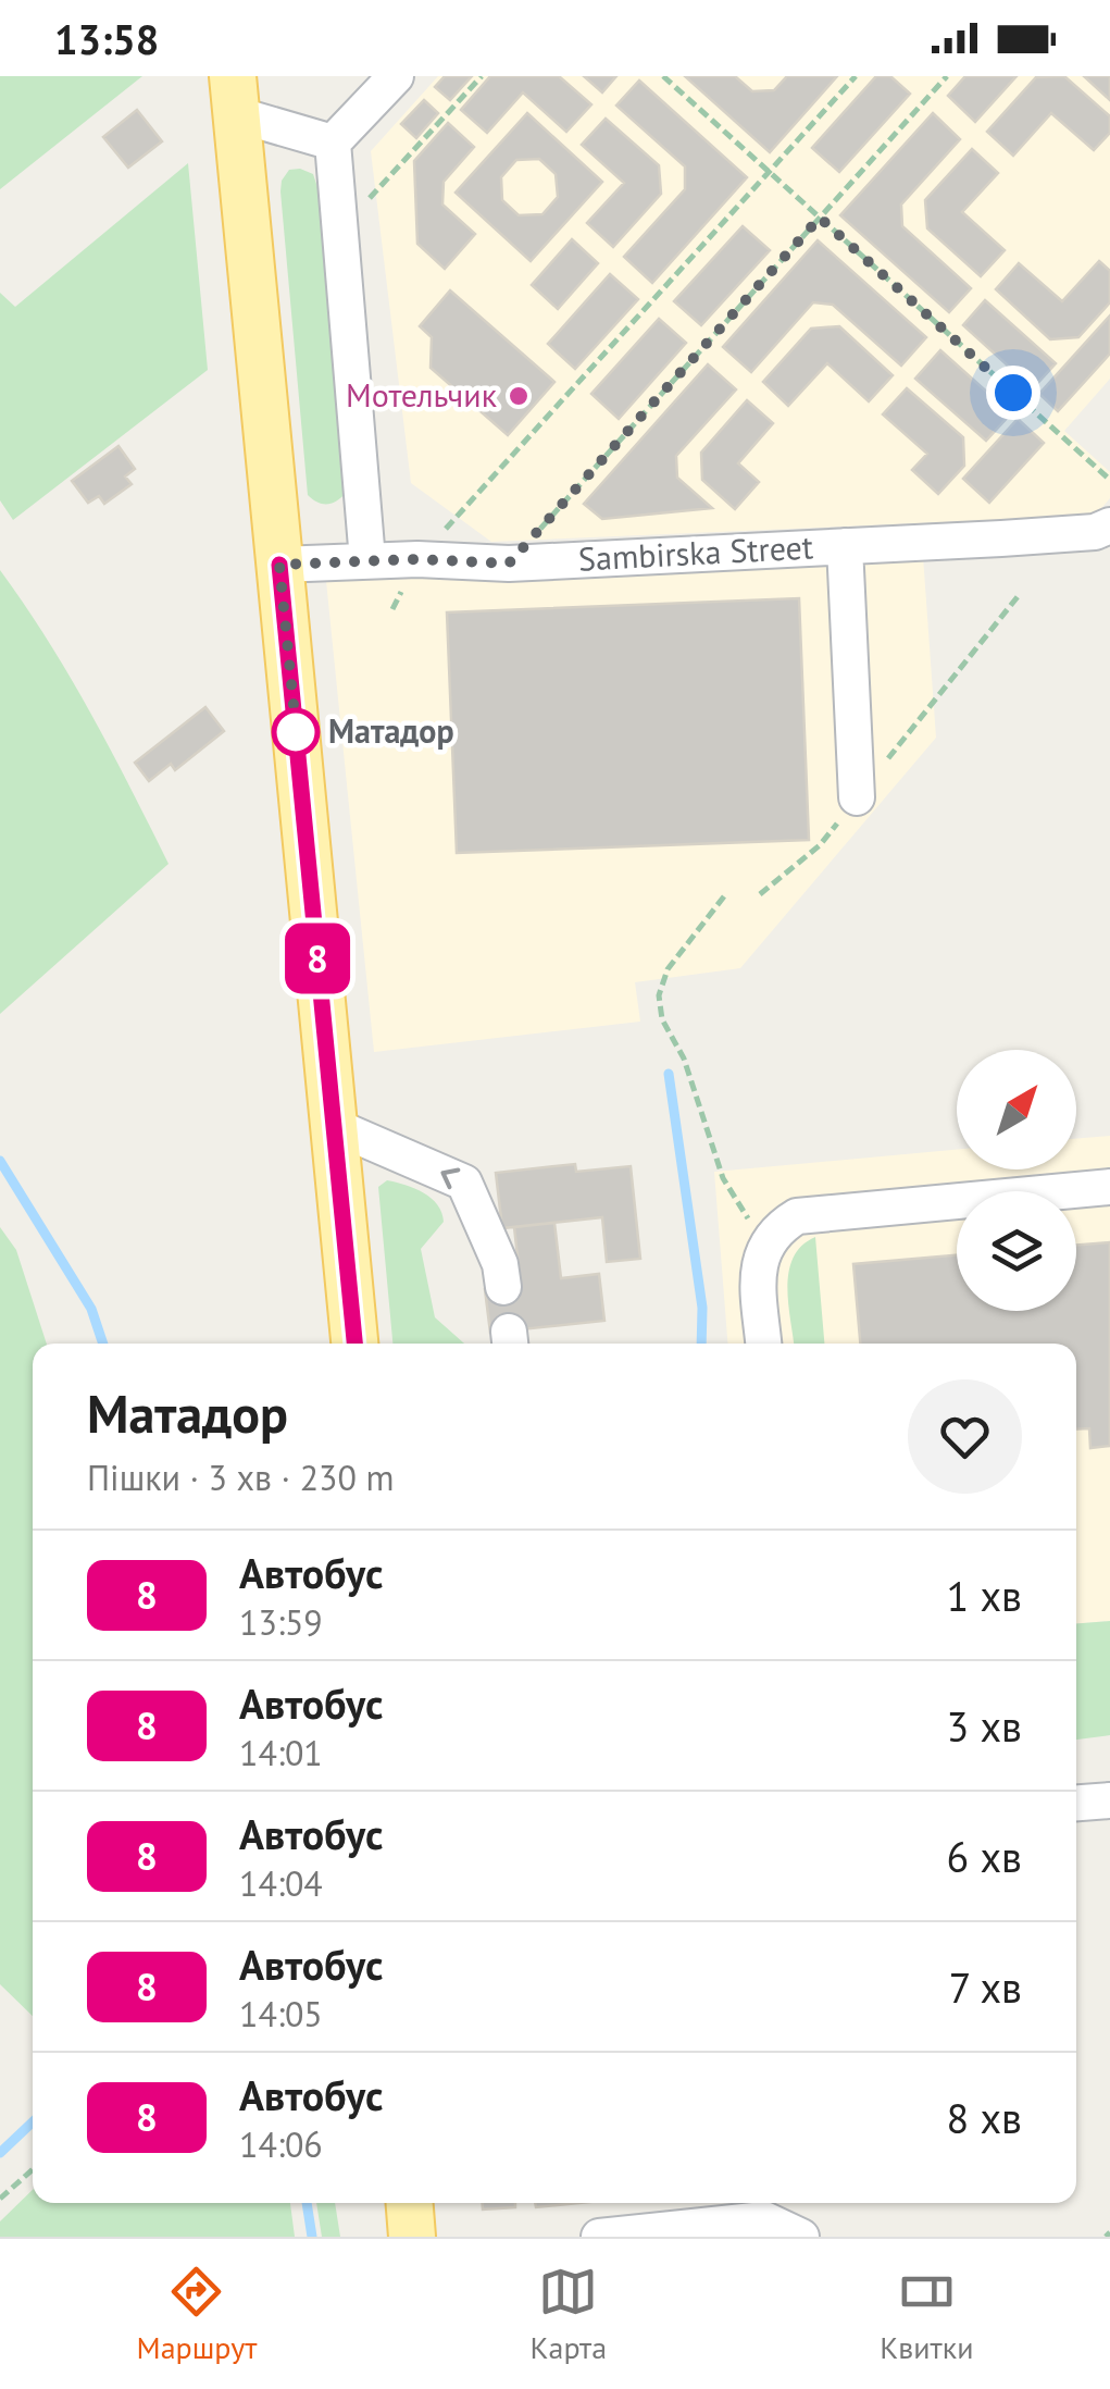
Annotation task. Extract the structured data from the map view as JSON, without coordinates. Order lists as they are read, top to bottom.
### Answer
{
  "streets": {
    "street": ["Sambirska Street"]
  },
  "places": ["Мотельчик", "Матадор"],
  "lines": ["bus line 8"],
  "north": "top right",
  "page": {
    "status": "13:58",
    "on_map": "8",
    "heading": ["Матадор", "Пішки · 3 хв · 230 m"],
    "list": [
      {
        "mark": "8",
        "name": "Автобус",
        "note": "13:59",
        "value": "1 хв"
      },
      {
        "mark": "8",
        "name": "Автобус",
        "note": "14:01",
        "value": "3 хв"
      },
      {
        "mark": "8",
        "name": "Автобус",
        "note": "14:04",
        "value": "6 хв"
      },
      {
        "mark": "8",
        "name": "Автобус",
        "note": "14:05",
        "value": "7 хв"
      },
      {
        "mark": "8",
        "name": "Автобус",
        "note": "14:06",
        "value": "8 хв"
      }
    ],
    "tabs": ["Маршрут", "Карта", "Квитки"]
  }
}
